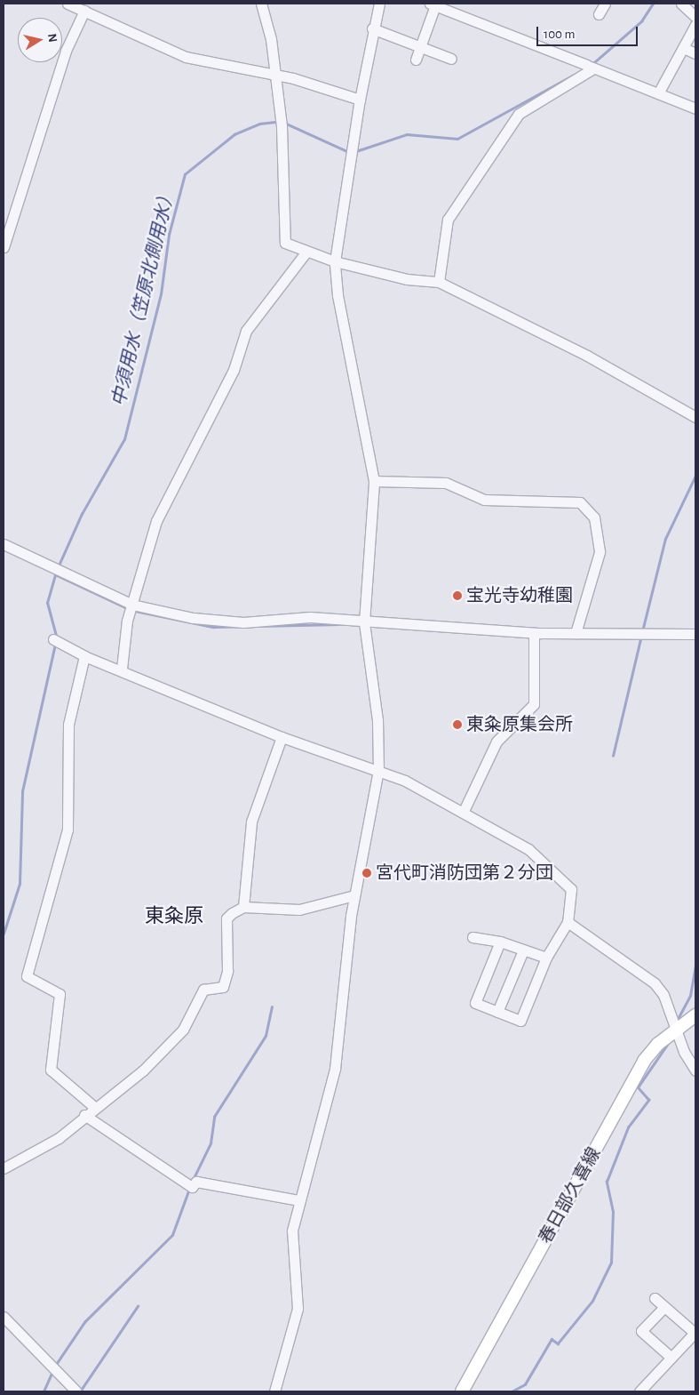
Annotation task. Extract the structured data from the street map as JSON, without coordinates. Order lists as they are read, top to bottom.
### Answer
{
  "streets": {
    "main road": ["春日部久喜線"]
  },
  "districts": ["東粂原"],
  "water": ["中須用水（笠原北側用水）"],
  "places": ["宝光寺幼稚園", "東粂原集会所", "宮代町消防団第２分団"],
  "scale_bar": "100 m",
  "north": "right"
}
